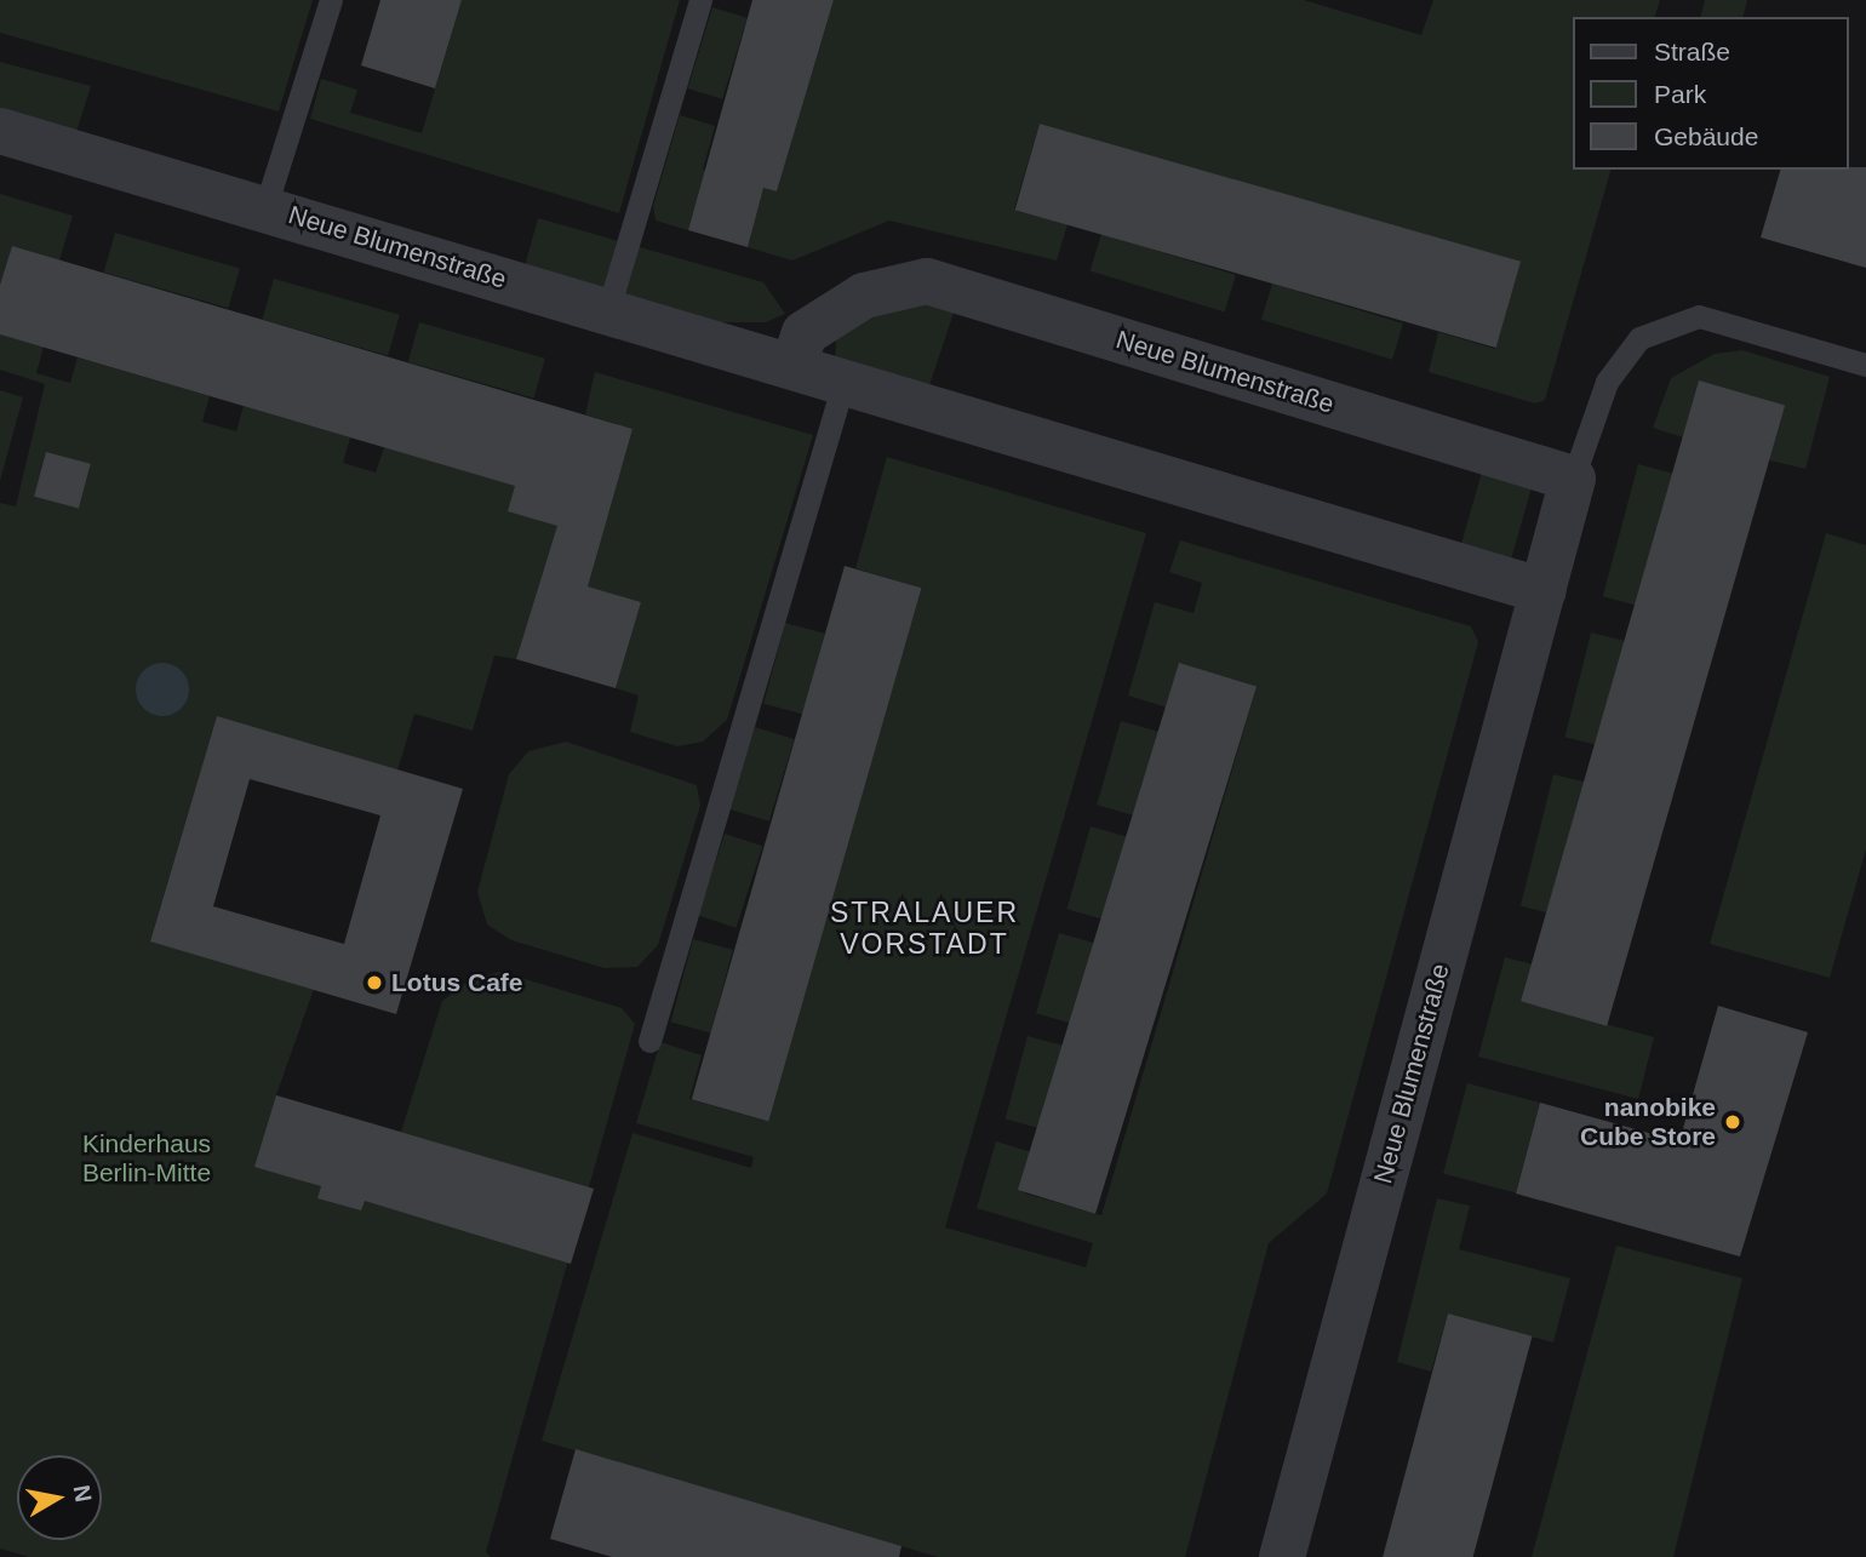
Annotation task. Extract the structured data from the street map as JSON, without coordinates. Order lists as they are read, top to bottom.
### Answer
{
  "streets": {
    "street": ["Neue Blumenstraße"]
  },
  "districts": ["STRALAUER VORSTADT"],
  "parks": ["Kinderhaus Berlin-Mitte"],
  "places": ["Lotus Cafe", "nanobike Cube Store"],
  "legend": ["Straße", "Park", "Gebäude"],
  "north": "right"
}
